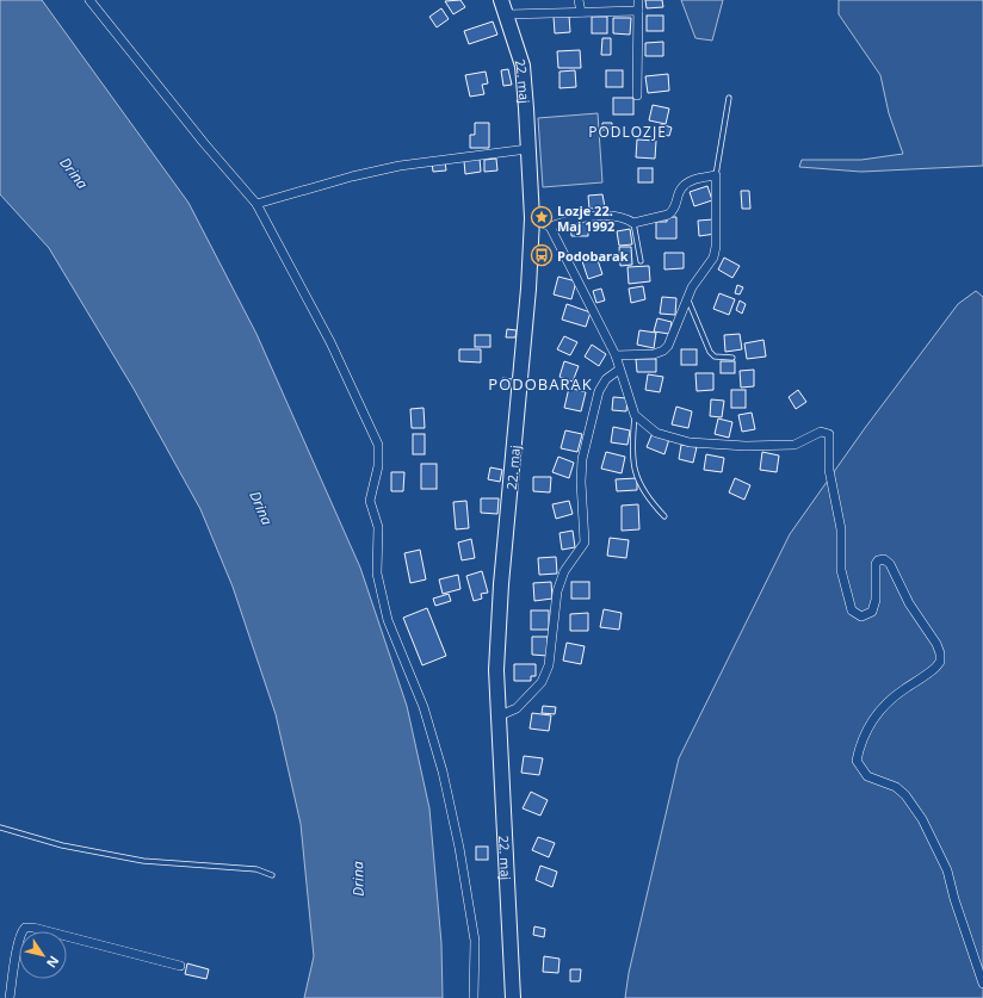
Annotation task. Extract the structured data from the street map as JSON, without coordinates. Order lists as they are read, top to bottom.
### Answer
{
  "streets": {
    "main road": ["22. maj"]
  },
  "districts": ["PODLOZJE", "PODOBARAK"],
  "water": ["Drina"],
  "places": {
    "place": ["Lozje 22. Maj 1992"],
    "bus stop": ["Podobarak"]
  },
  "north": "bottom right"
}
